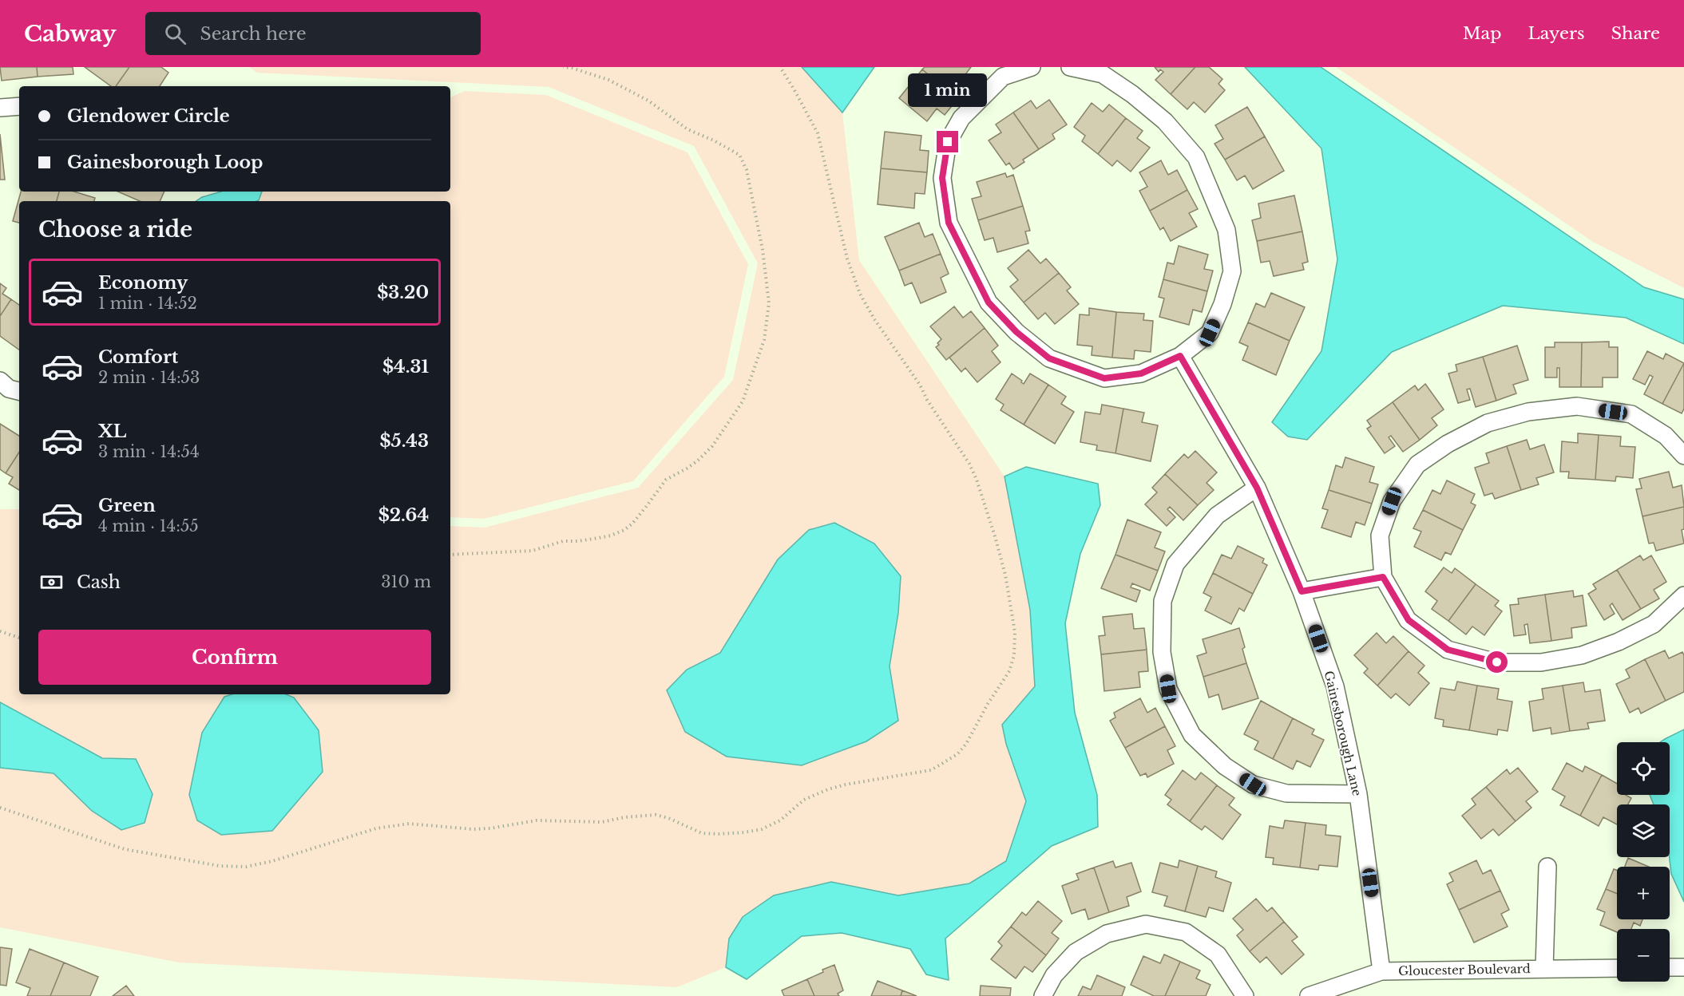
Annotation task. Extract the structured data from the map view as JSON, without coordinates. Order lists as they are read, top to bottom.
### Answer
{
  "streets": {
    "street": ["Gainesborough Lane", "Gloucester Boulevard"]
  },
  "crossings": [
    ["Gainesborough Lane", "Gloucester Boulevard"]
  ],
  "page": {
    "header": "Cabway",
    "search": "Search here",
    "nav": ["Map", "Layers", "Share"],
    "bubble": "1 min",
    "banner": ["Glendower Circle", "Gainesborough Loop"],
    "heading": "Choose a ride",
    "list": [
      {
        "name": "Economy",
        "note": "1 min · 14:52",
        "value": "$3.20"
      },
      {
        "name": "Comfort",
        "note": "2 min · 14:53",
        "value": "$4.31"
      },
      {
        "name": "XL",
        "note": "3 min · 14:54",
        "value": "$5.43"
      },
      {
        "name": "Green",
        "note": "4 min · 14:55",
        "value": "$2.64"
      }
    ],
    "pay": ["Cash", "310 m"],
    "buttons": "Confirm",
    "map_buttons": ["+", "−"]
  }
}
